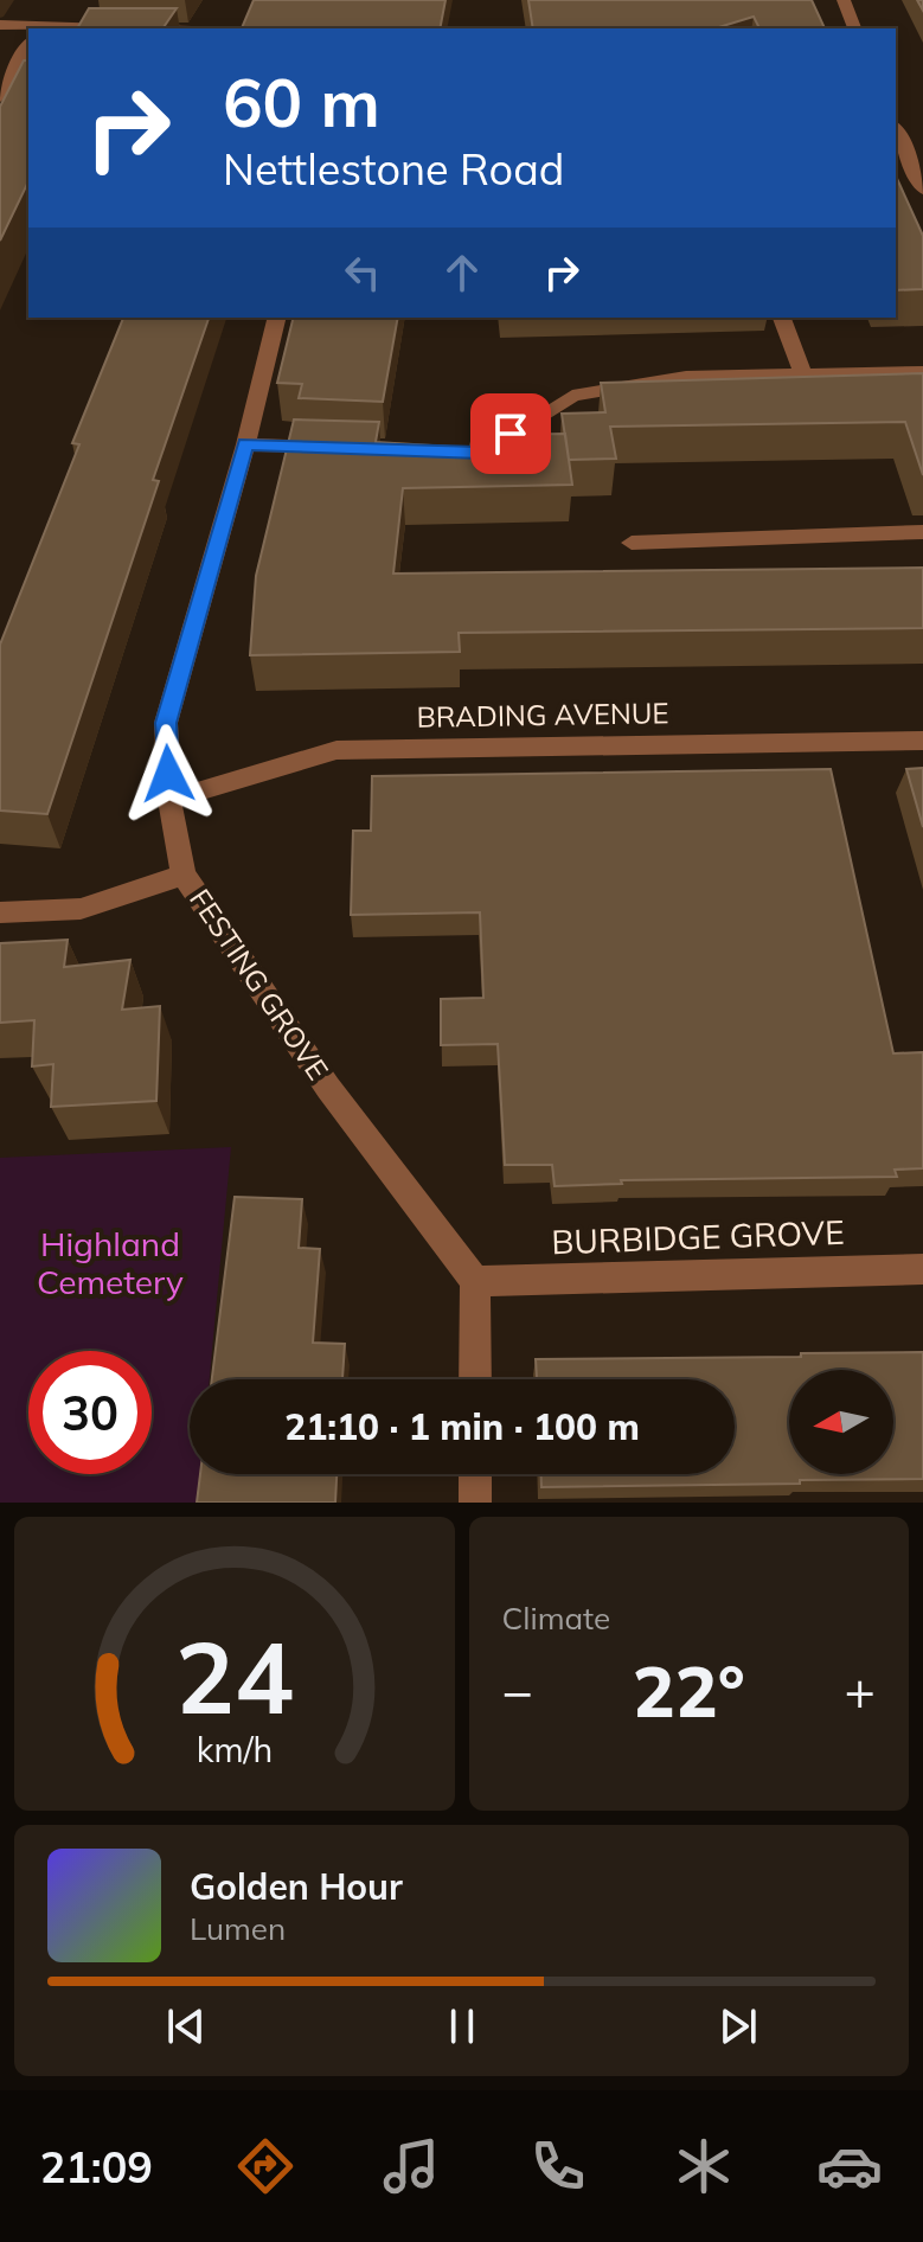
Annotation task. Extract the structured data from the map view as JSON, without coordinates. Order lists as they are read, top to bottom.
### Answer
{
  "streets": {
    "street": ["BRADING AVENUE", "FESTING GROVE", "BURBIDGE GROVE"]
  },
  "crossings": [
    ["BRADING AVENUE", "FESTING GROVE"],
    ["FESTING GROVE", "BURBIDGE GROVE"]
  ],
  "parks": ["Highland Cemetery"],
  "north": "left",
  "page": {
    "turn": ["60 m", "Nettlestone Road"],
    "limit": "30",
    "trip": "21:10 · 1 min · 100 m",
    "tile": "Climate",
    "heat": ["−", "22°", "+"],
    "song": ["Golden Hour", "Lumen"],
    "tabs": "21:09",
    "gauge": ["24", "km/h"]
  }
}
